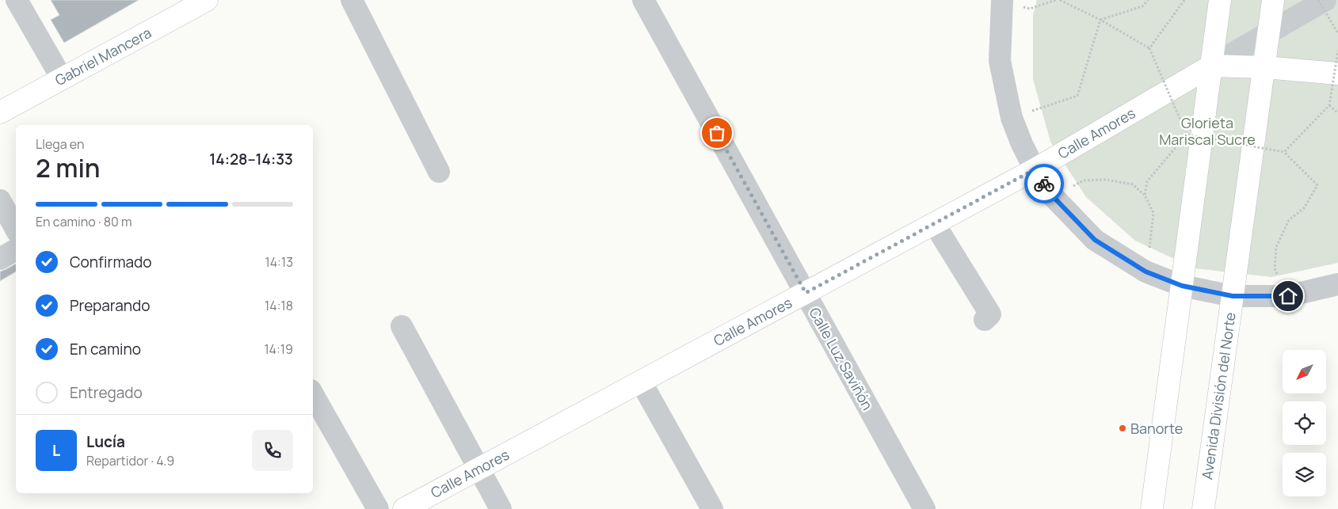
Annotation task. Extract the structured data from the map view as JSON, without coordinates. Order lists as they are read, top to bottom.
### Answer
{
  "streets": {
    "main road": ["Gabriel Mancera", "Calle Amores", "Avenida División del Norte"],
    "street": ["Calle Luz Saviñón"]
  },
  "crossings": [
    ["Calle Amores", "Calle Luz Saviñón"],
    ["Calle Amores", "Avenida División del Norte"]
  ],
  "parks": ["Glorieta Mariscal Sucre"],
  "places": ["Banorte"],
  "north": "bottom left",
  "page": {
    "heading": ["2 min", "Llega en", "14:28–14:33"],
    "panel": ["Lucía", "Repartidor · 4.9"],
    "bar": "En camino · 80 m",
    "list": [
      ["Confirmado", "14:13"],
      ["Preparando", "14:18"],
      ["En camino", "14:19"],
      "Entregado"
    ],
    "round": "L"
  }
}
